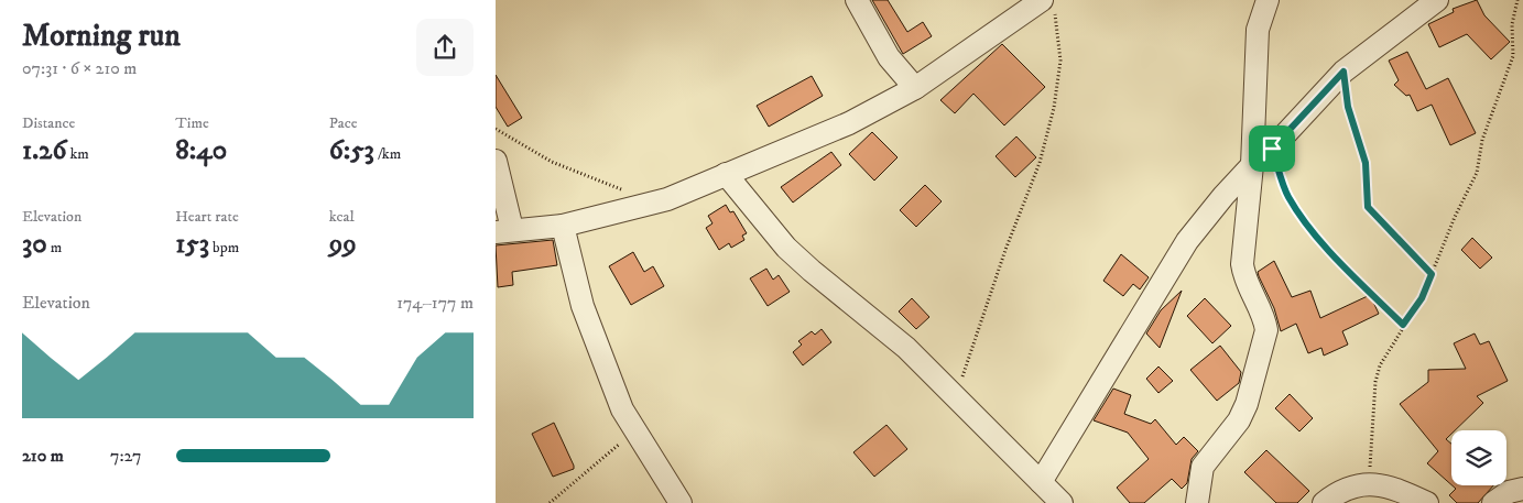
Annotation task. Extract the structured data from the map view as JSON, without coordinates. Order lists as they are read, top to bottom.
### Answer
{
  "page": {
    "heading": ["Morning run", "07:31 · 6 × 210 m"],
    "stats": [
      ["Distance", "1.26 km"],
      ["Time", "8:40"],
      ["Pace", "6:53 /km"],
      ["Elevation", "30 m"],
      ["Heart rate", "153 bpm"],
      ["kcal", "99"]
    ],
    "chart": ["Elevation", "174–177 m"],
    "list": [
      {
        "name": "210 m",
        "note": "7:27"
      }
    ]
  }
}
